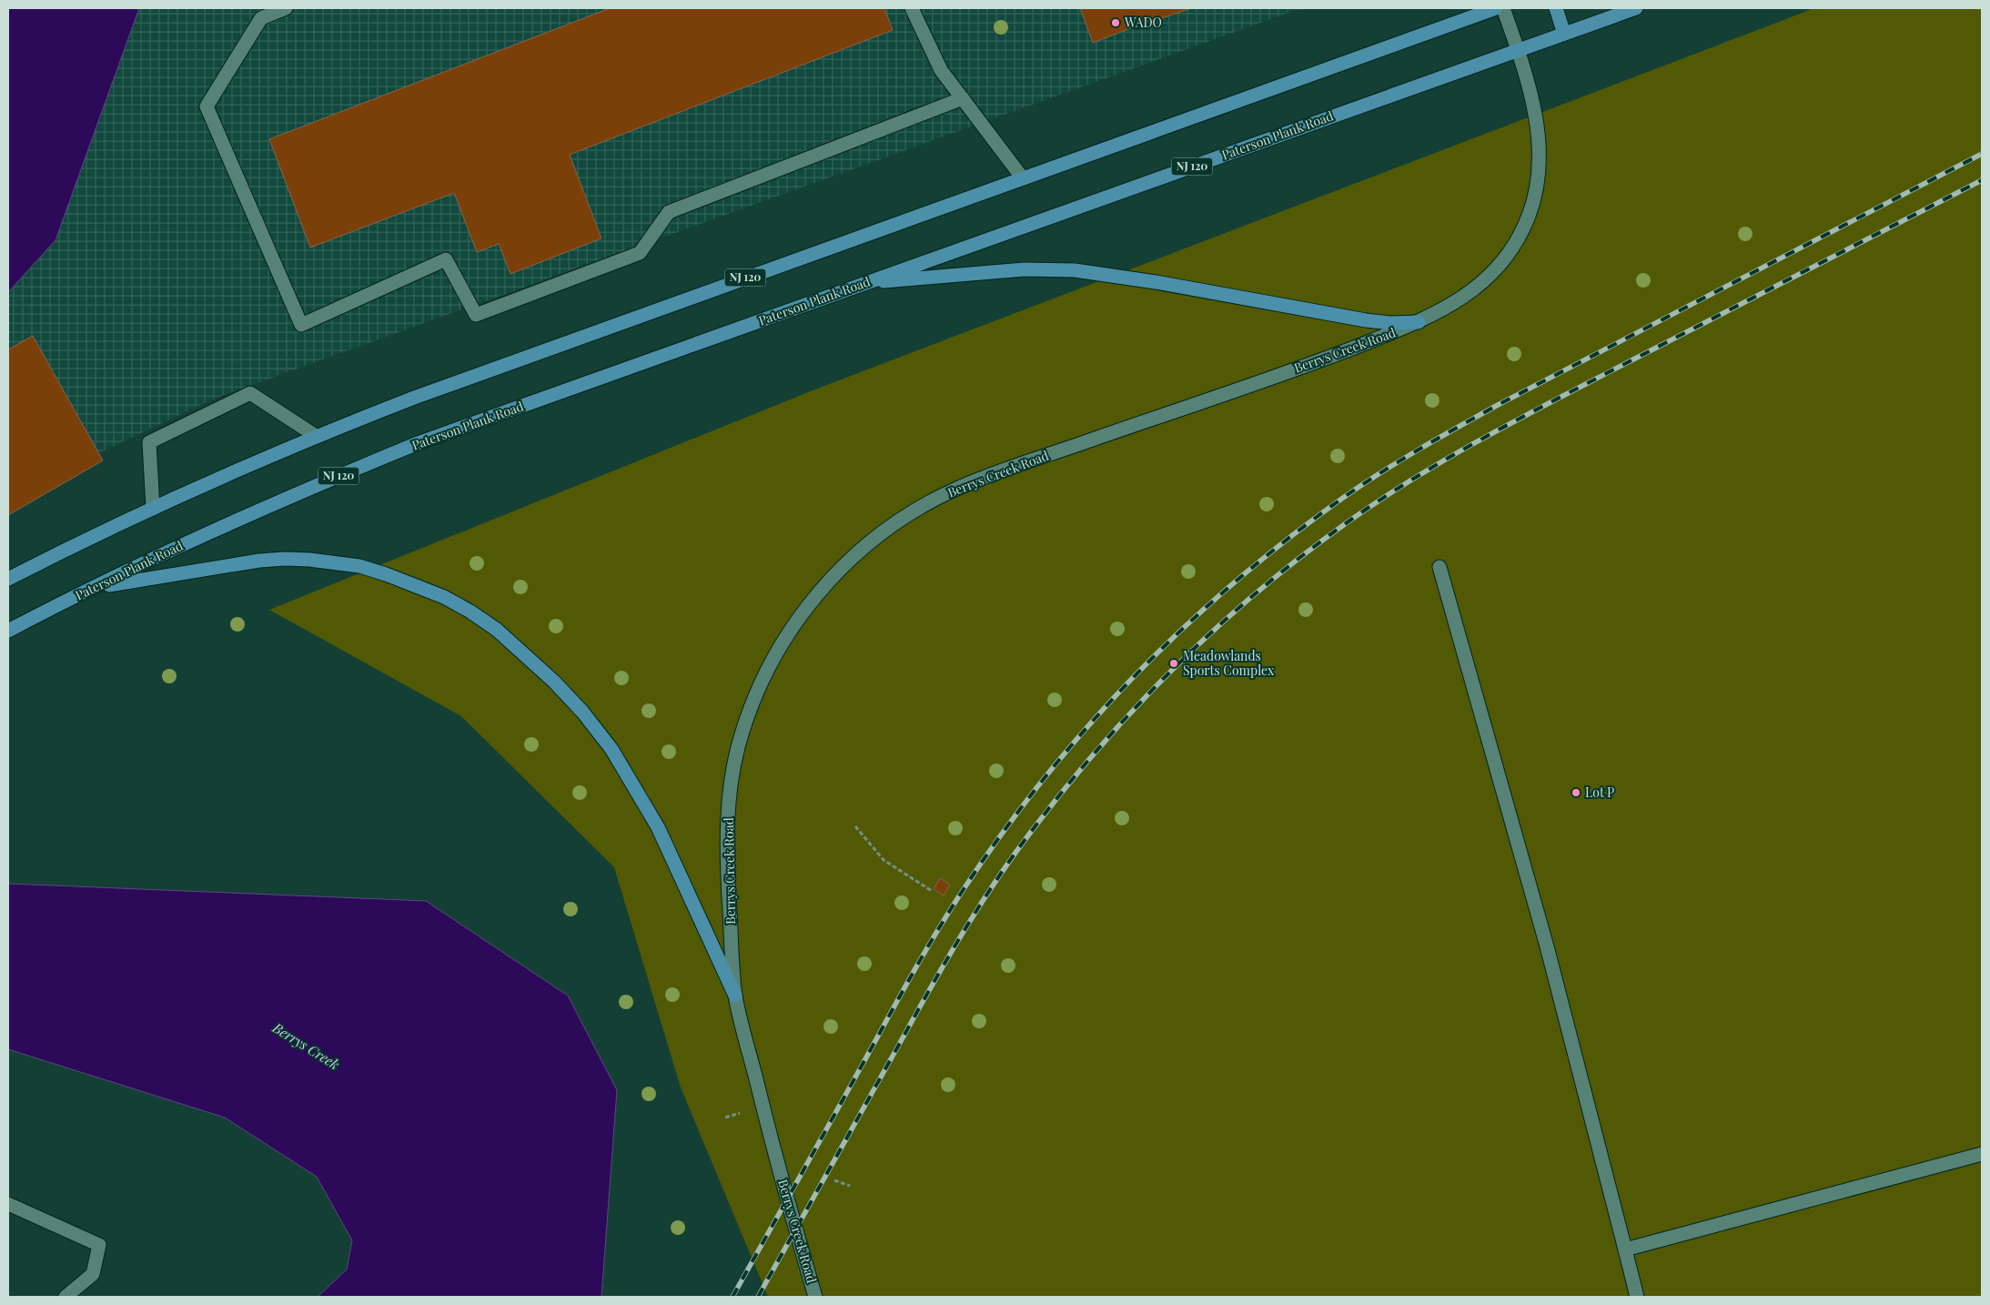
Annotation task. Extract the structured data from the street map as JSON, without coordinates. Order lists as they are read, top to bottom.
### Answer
{
  "streets": {
    "main road": ["Paterson Plank Road", "NJ 120"],
    "street": ["Berrys Creek Road"]
  },
  "crossings": [
    ["Paterson Plank Road", "Berrys Creek Road"]
  ],
  "water": ["Berrys Creek"],
  "places": ["WADO", "Meadowlands Sports Complex", "Lot P"]
}
